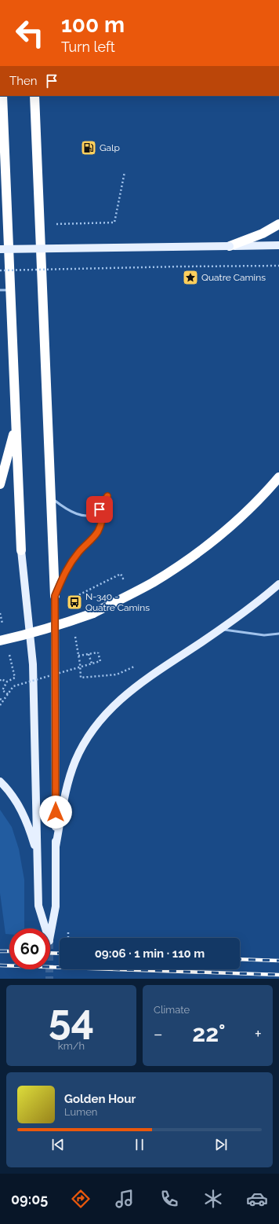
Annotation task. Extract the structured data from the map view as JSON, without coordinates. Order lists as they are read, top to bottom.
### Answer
{
  "places": {
    "fuel station": ["Galp"],
    "place": ["Quatre Camins"],
    "bus stop": ["N-340 - Quatre Camins"]
  },
  "page": {
    "turn": ["100 m", "Turn left"],
    "then": "Then",
    "limit": "60",
    "trip": "09:06 · 1 min · 110 m",
    "tile": [
      ["54", "km/h"],
      "Climate"
    ],
    "heat": ["−", "22°", "+"],
    "song": ["Golden Hour", "Lumen"],
    "tabs": "09:05"
  }
}
